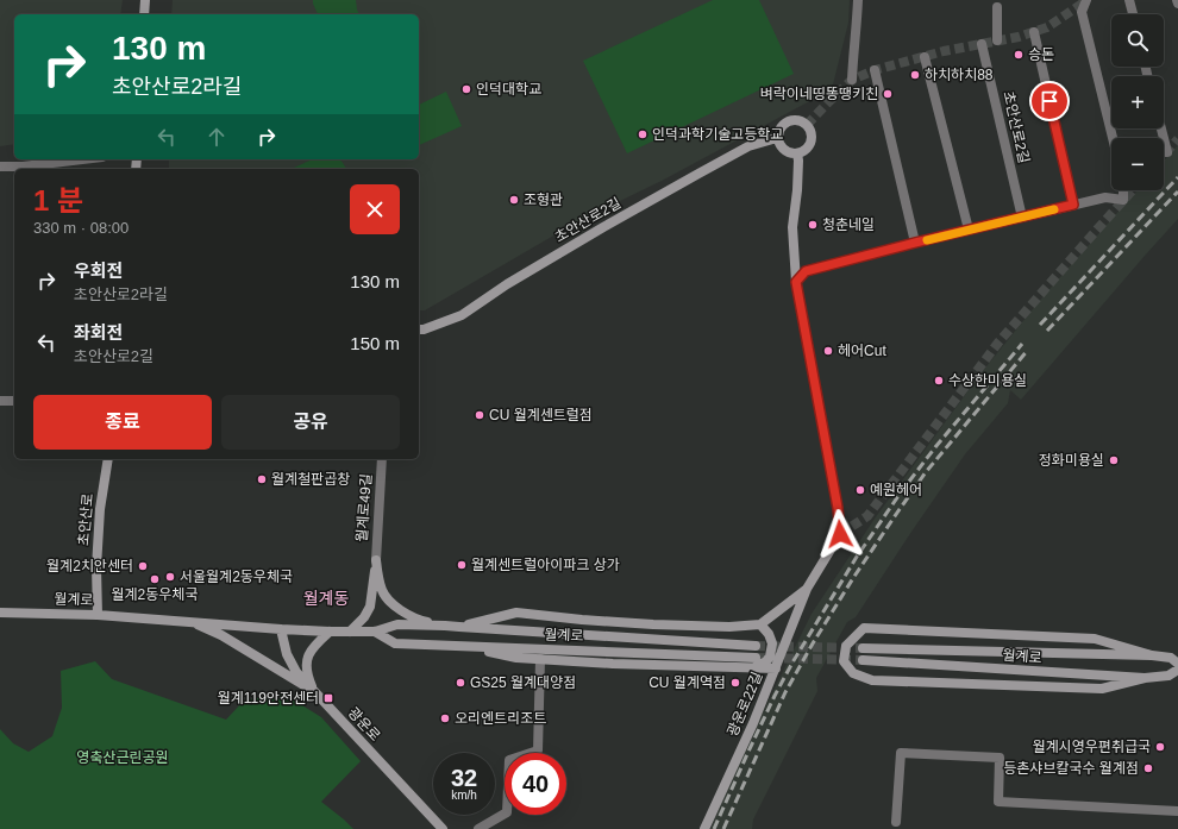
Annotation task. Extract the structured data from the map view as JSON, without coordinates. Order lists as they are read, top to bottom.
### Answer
{
  "streets": {
    "street": [
      "초안산로2길",
      "월계로49길",
      "초안산로",
      "월계로",
      "광운로22길",
      "광운로"
    ]
  },
  "crossings": [
    ["초안산로", "월계로"],
    ["월계로", "광운로"]
  ],
  "districts": ["월계동"],
  "parks": ["영축산근린공원"],
  "places": {
    "other": [
      "승돈",
      "하치하치88",
      "인덕대학교",
      "벼락이네띵똥땡키친",
      "인덕과학기술고등학교",
      "조형관",
      "청춘네일",
      "헤어Cut",
      "수상한미용실",
      "CU 월계센트럴점",
      "정화미용실",
      "월계철판곱창",
      "예원헤어",
      "월계센트럴아이파크 상가",
      "월계2치안센터",
      "서울월계2동우체국",
      "월계2동우체국",
      "GS25 월계대양점",
      "CU 월계역점",
      "오리엔트리조트",
      "월계시영우편취급국",
      "등촌샤브칼국수 월계점"
    ],
    "transit": ["월계119안전센터"]
  },
  "page": {
    "map_buttons": ["+", "−"],
    "turn": ["130 m", "초안산로2라길"],
    "heading": ["1 분", "330 m · 08:00"],
    "list": [
      {
        "name": "우회전",
        "note": "초안산로2라길",
        "value": "130 m"
      },
      {
        "name": "좌회전",
        "note": "초안산로2길",
        "value": "150 m"
      }
    ],
    "buttons": ["종료", "공유"],
    "speed": "32 km/h",
    "limit": "40"
  }
}
